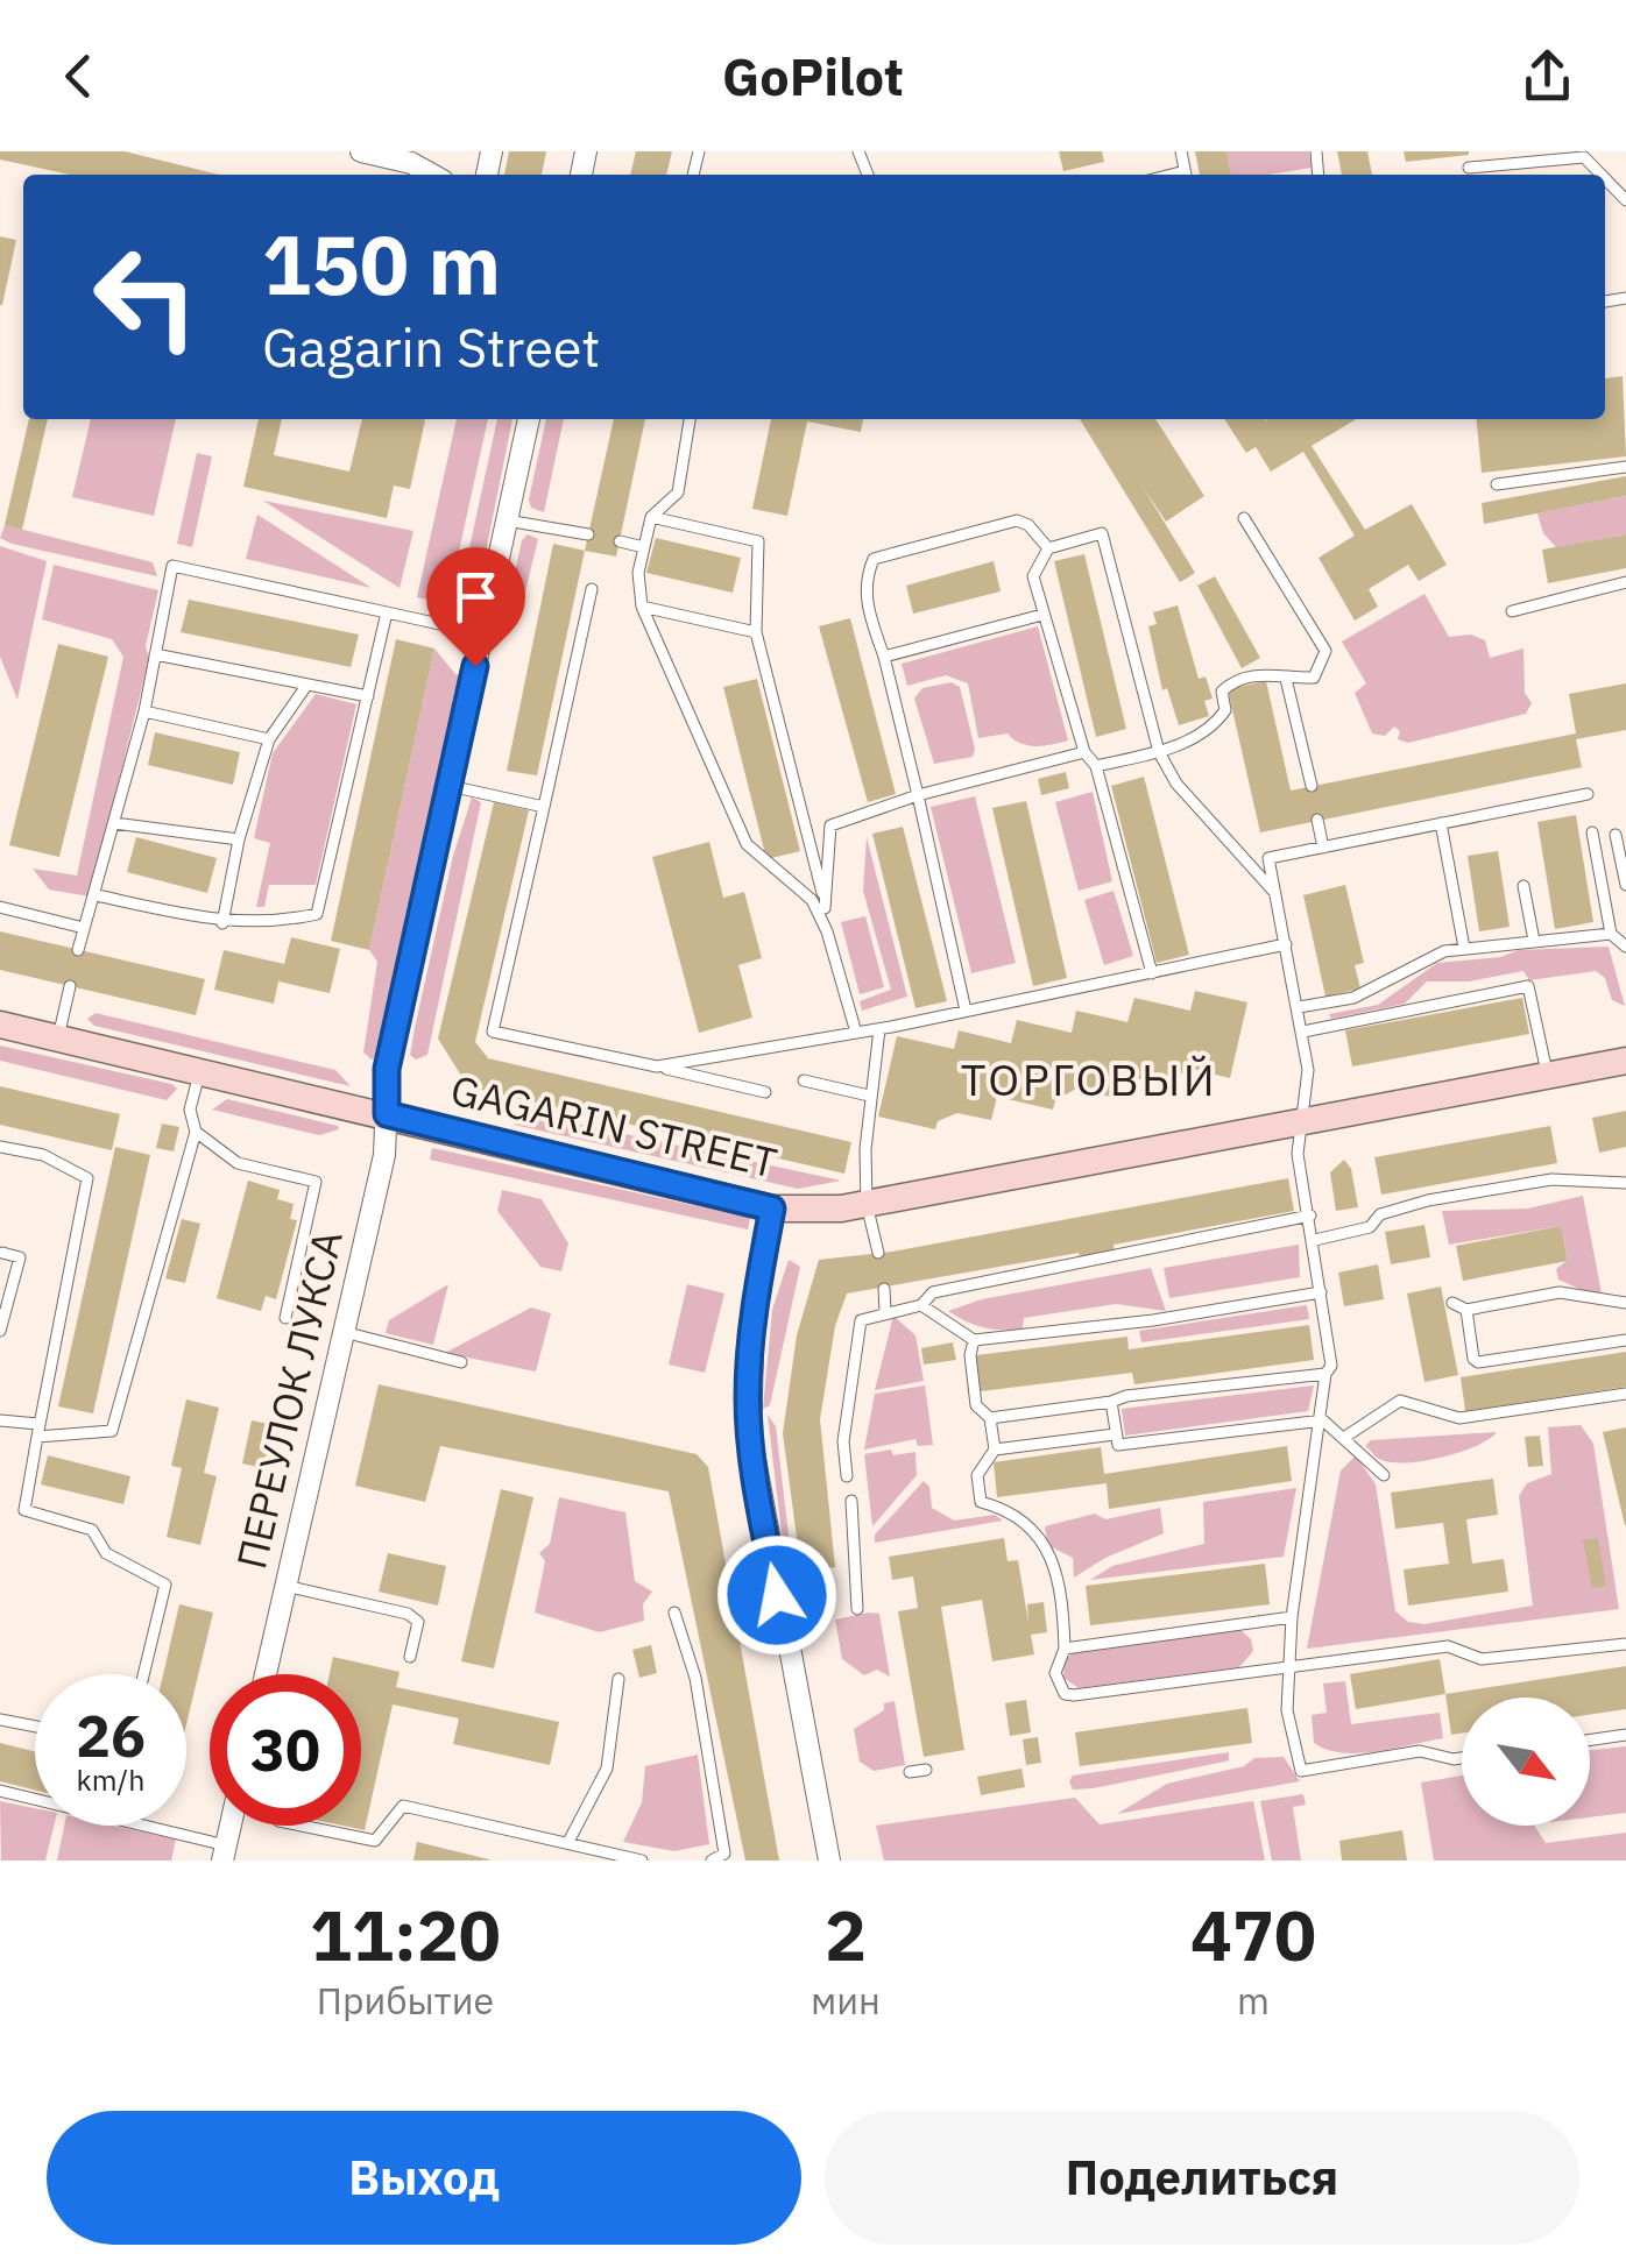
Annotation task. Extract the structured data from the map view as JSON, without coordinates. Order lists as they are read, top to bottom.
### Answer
{
  "streets": {
    "main road": ["GAGARIN STREET"],
    "street": ["ПЕРЕУЛОК ЛУКСА"]
  },
  "crossings": [
    ["GAGARIN STREET", "ПЕРЕУЛОК ЛУКСА"]
  ],
  "districts": ["ТОРГОВЫЙ"],
  "north": "bottom right",
  "page": {
    "header": "GoPilot",
    "turn": ["150 m", "Gagarin Street"],
    "speed": "26 km/h",
    "limit": "30",
    "eta": [
      "11:20",
      "Прибытие",
      "2",
      "мин",
      "470",
      "m"
    ],
    "buttons": ["Выход", "Поделиться"]
  }
}
